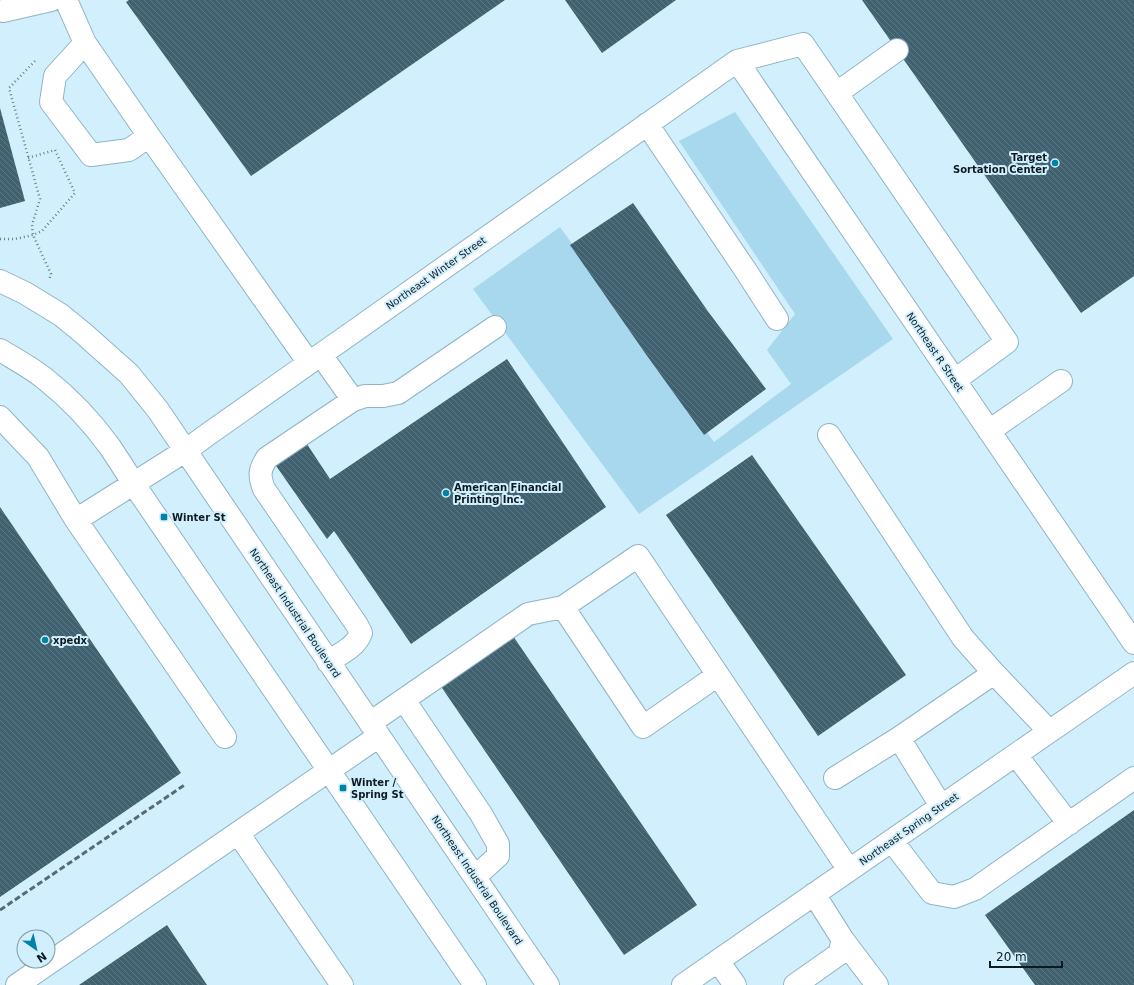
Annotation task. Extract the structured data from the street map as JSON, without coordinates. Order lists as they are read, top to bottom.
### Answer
{
  "streets": {
    "street": [
      "Northeast Winter Street",
      "Northeast R Street",
      "Northeast Industrial Boulevard",
      "Northeast Spring Street"
    ]
  },
  "crossings": [
    ["Northeast Winter Street", "Northeast R Street"],
    ["Northeast Winter Street", "Northeast Industrial Boulevard"]
  ],
  "places": {
    "other": ["Target Sortation Center", "American Financial Printing Inc.", "xpedx"],
    "transit": ["Winter St", "Winter / Spring St"]
  },
  "scale_bar": "20 m",
  "north": "bottom right"
}
